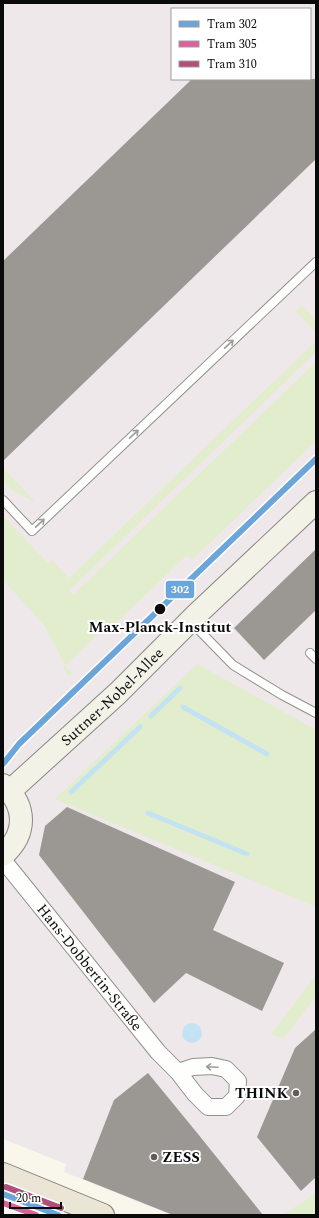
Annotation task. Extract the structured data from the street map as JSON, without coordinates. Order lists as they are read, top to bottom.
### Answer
{
  "streets": {
    "street": ["Suttner-Nobel-Allee", "Hans-Dobbertin-Straße"]
  },
  "places": ["Max-Planck-Institut", "THINK", "ZESS"],
  "lines": ["tram line 302", "tram line 310", "tram line 305"],
  "legend": ["Tram 302", "Tram 305", "Tram 310"],
  "scale_bar": "20 m"
}
